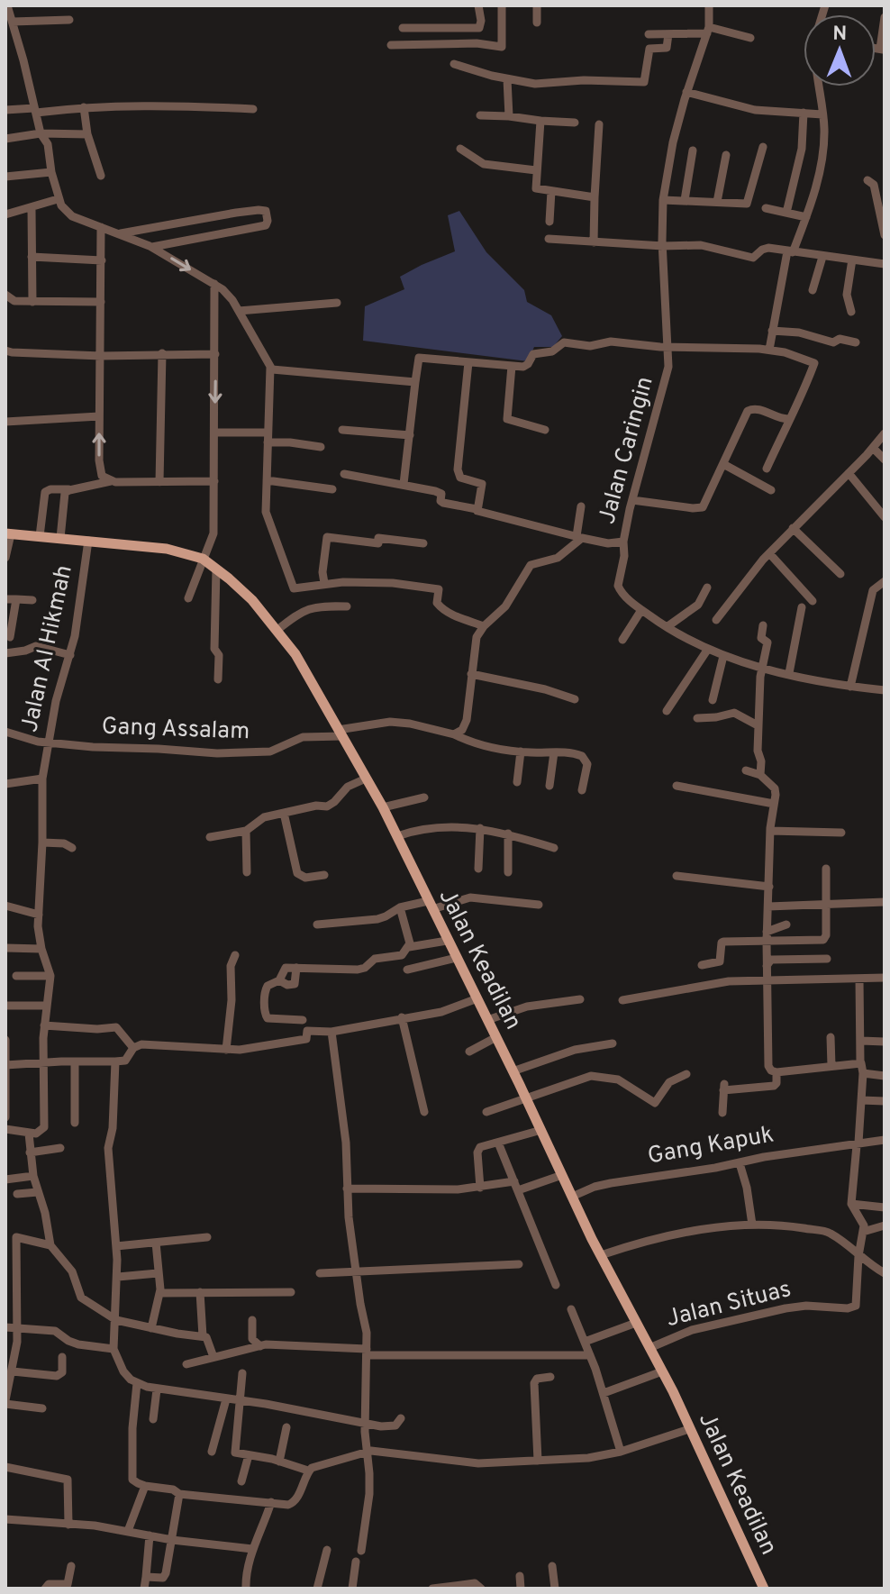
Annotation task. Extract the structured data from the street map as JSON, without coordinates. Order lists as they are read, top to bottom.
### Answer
{
  "streets": {
    "main road": ["Jalan Keadilan"],
    "street": [
      "Jalan Caringin",
      "Jalan Al Hikmah",
      "Gang Assalam",
      "Gang Kapuk",
      "Jalan Situas"
    ]
  },
  "crossings": [
    ["Jalan Al Hikmah", "Gang Assalam"],
    ["Jalan Al Hikmah", "Jalan Keadilan"],
    ["Gang Assalam", "Jalan Keadilan"],
    ["Jalan Keadilan", "Gang Kapuk"],
    ["Jalan Keadilan", "Jalan Situas"]
  ],
  "north": "top"
}
